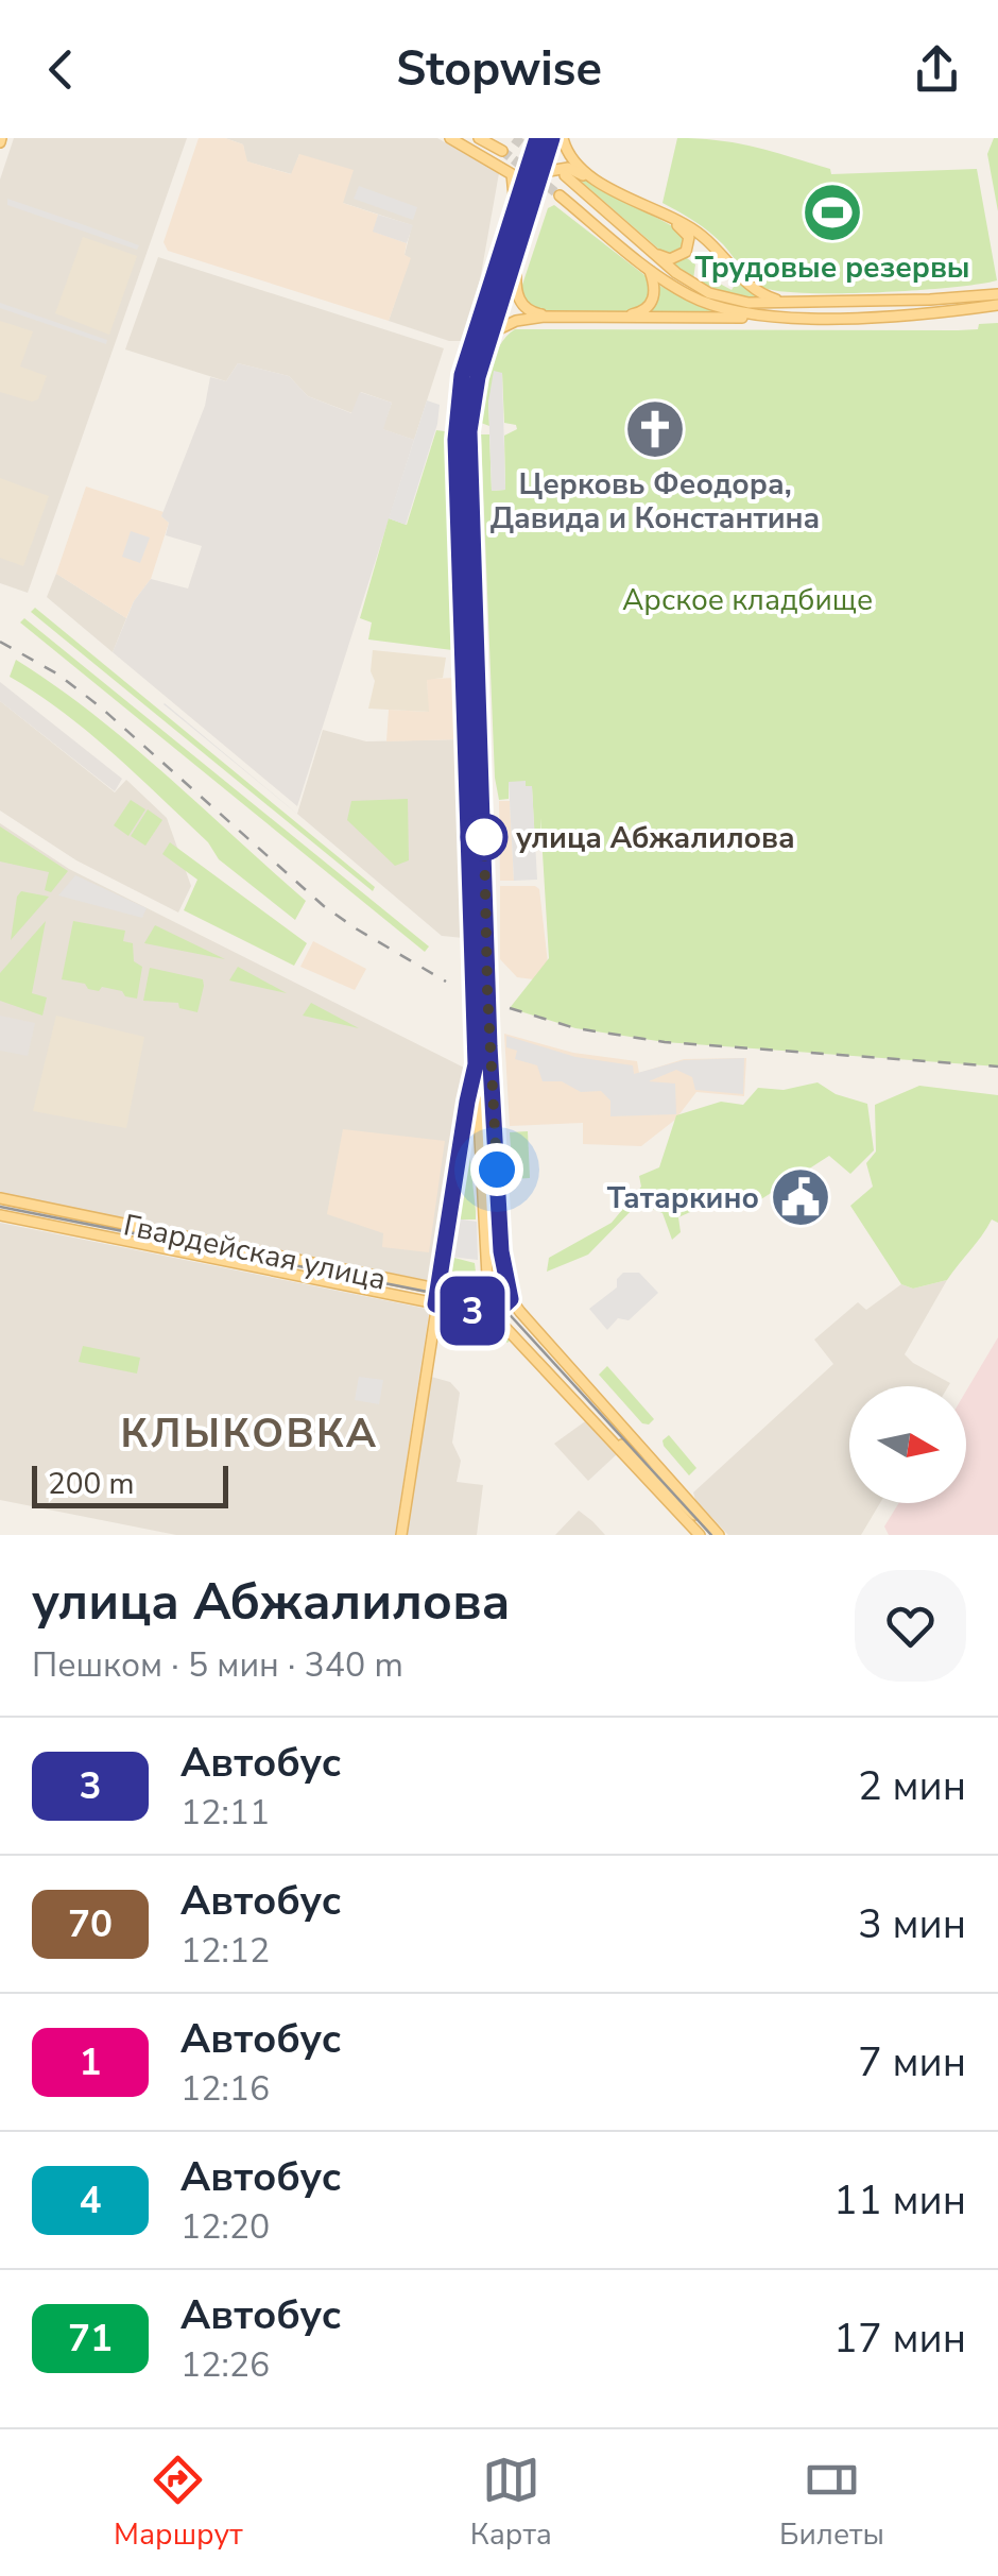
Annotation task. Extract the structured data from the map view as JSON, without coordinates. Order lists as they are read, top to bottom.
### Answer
{
  "streets": {
    "main road": ["Гвардейская улица"]
  },
  "districts": ["КЛЫКОВКА"],
  "parks": ["Арское кладбище"],
  "places": {
    "sports": ["Трудовые резервы"],
    "church": ["Церковь Феодора, Давида и Константина"],
    "other": ["улица Абжалилова"],
    "public building": ["Татаркино"]
  },
  "lines": ["bus line 3"],
  "scale_bar": "200 m",
  "north": "right",
  "page": {
    "header": "Stopwise",
    "on_map": "3",
    "scale": "200 m",
    "heading": ["улица Абжалилова", "Пешком · 5 мин · 340 m"],
    "list": [
      {
        "mark": "3",
        "name": "Автобус",
        "note": "12:11",
        "value": "2 мин"
      },
      {
        "mark": "70",
        "name": "Автобус",
        "note": "12:12",
        "value": "3 мин"
      },
      {
        "mark": "1",
        "name": "Автобус",
        "note": "12:16",
        "value": "7 мин"
      },
      {
        "mark": "4",
        "name": "Автобус",
        "note": "12:20",
        "value": "11 мин"
      },
      {
        "mark": "71",
        "name": "Автобус",
        "note": "12:26",
        "value": "17 мин"
      }
    ],
    "tabs": ["Маршрут", "Карта", "Билеты"]
  }
}
